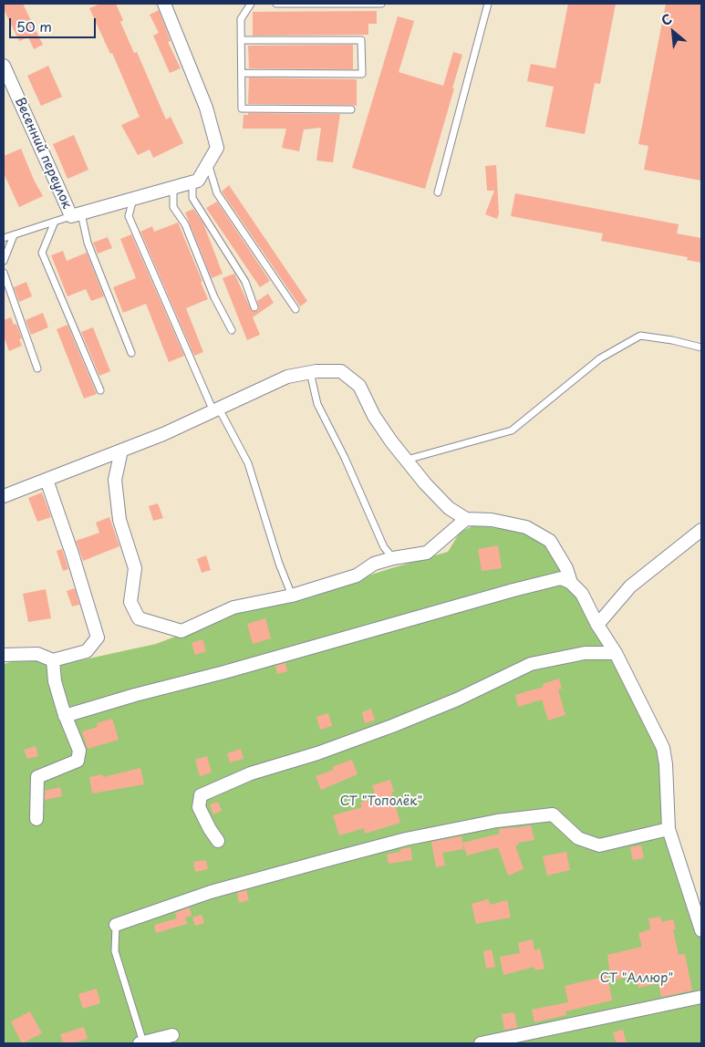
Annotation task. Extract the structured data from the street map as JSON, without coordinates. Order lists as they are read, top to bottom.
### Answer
{
  "streets": {
    "street": ["Весенний переулок"]
  },
  "parks": ["СТ \"Тополёк\"", "СТ \"Аллюр\""],
  "scale_bar": "50 m",
  "north": "top left"
}
